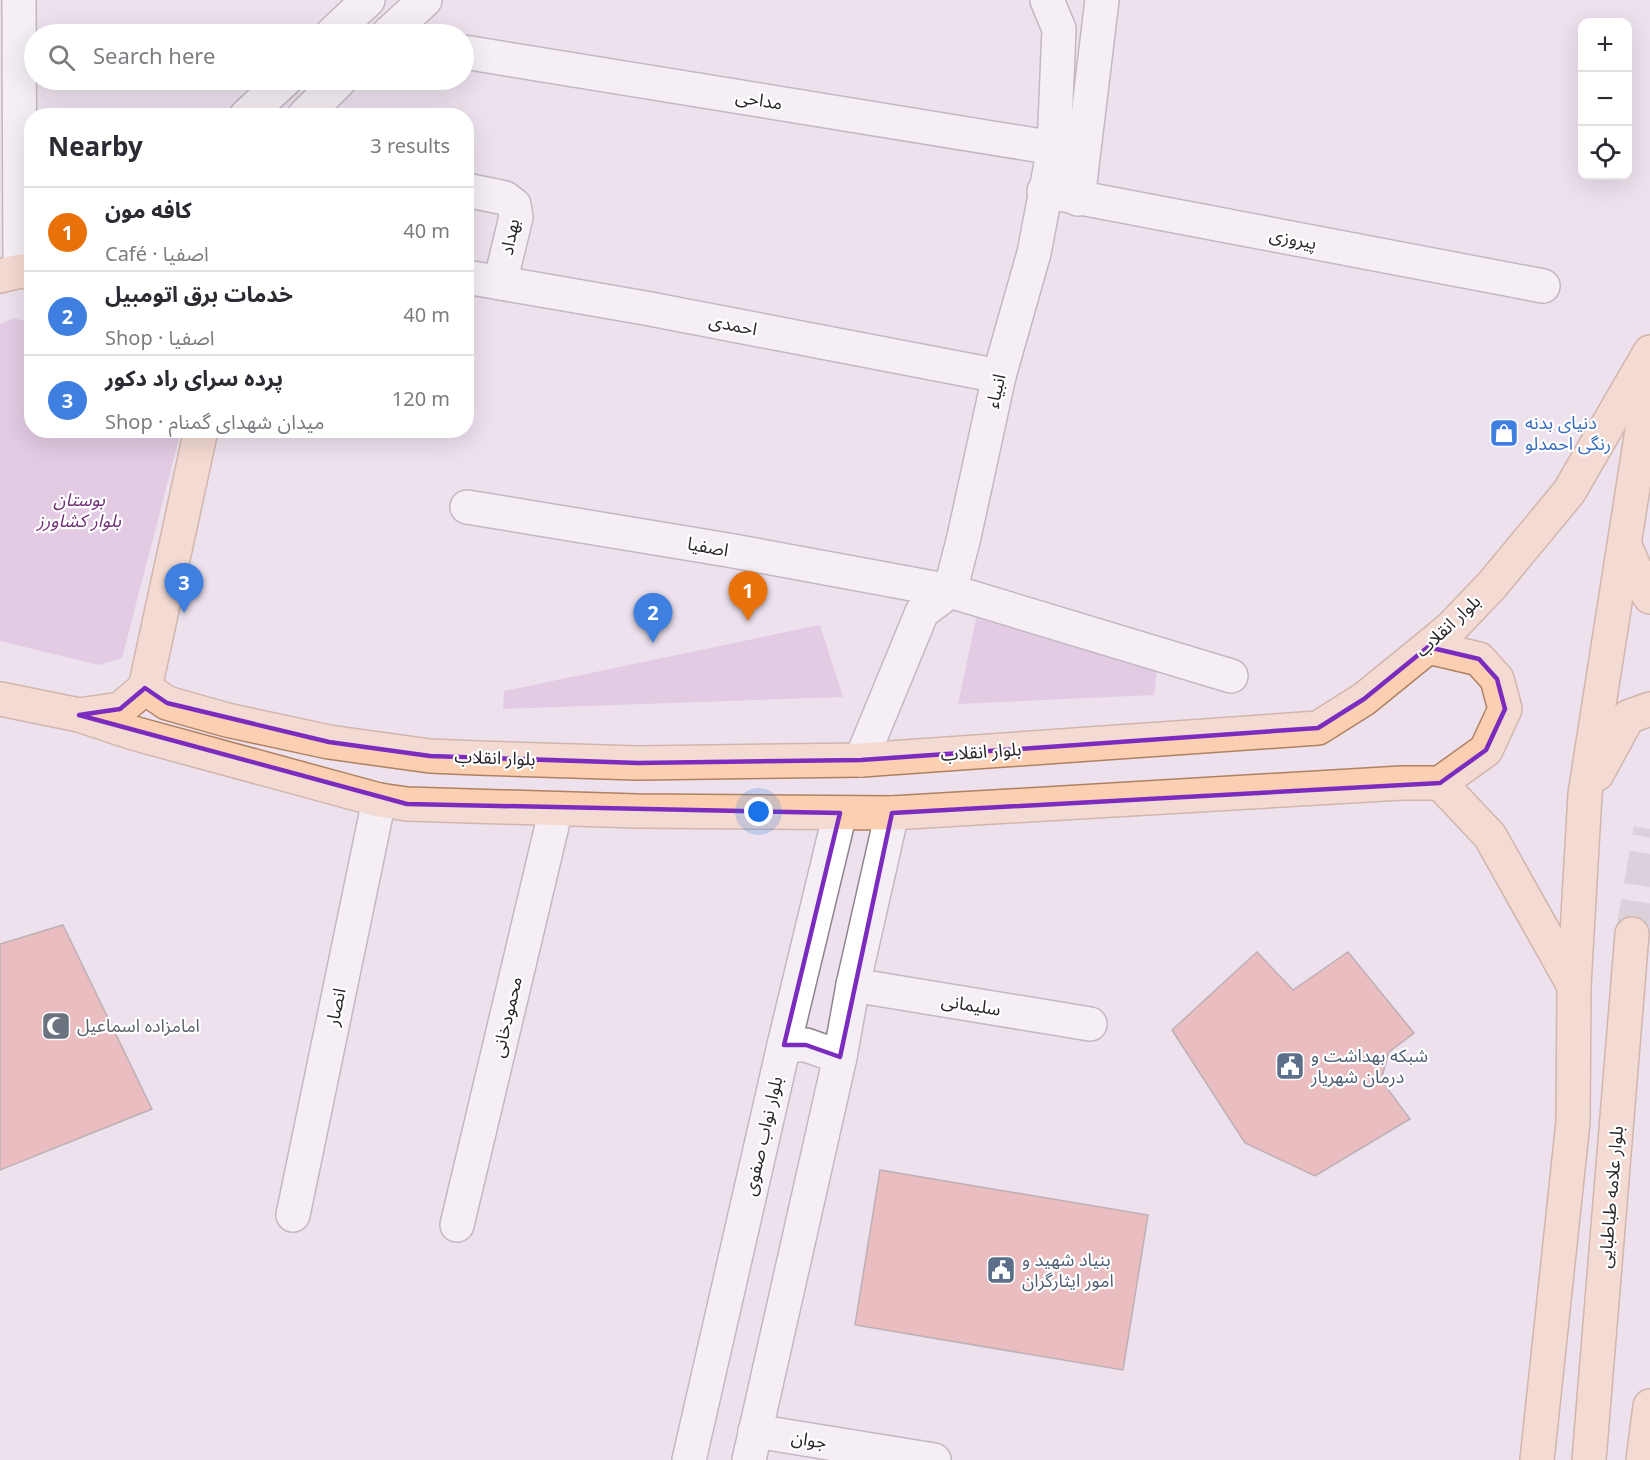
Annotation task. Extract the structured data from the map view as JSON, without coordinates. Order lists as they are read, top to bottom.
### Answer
{
  "streets": {
    "main road": ["بلوار انقلاب", "بلوار علامه طباطبایی"],
    "street": [
      "مداحی",
      "بهداد",
      "پیروزی",
      "احمدی",
      "انبیاء",
      "اصفیا",
      "سلیمانی",
      "انصار",
      "محمودخانی",
      "بلوار نواب صفوی",
      "جوان"
    ]
  },
  "crossings": [
    ["مداحی", "انبیاء"],
    ["بهداد", "احمدی"],
    ["پیروزی", "انبیاء"],
    ["احمدی", "انبیاء"],
    ["انبیاء", "اصفیا"]
  ],
  "parks": ["بوستان بلوار کشاورز"],
  "places": {
    "shop": ["دنیای بدنه رنگی احمدلو"],
    "mosque": ["امامزاده اسماعیل"],
    "public building": ["شبکه بهداشت و درمان شهریار", "بنیاد شهید و امور ایثارگران"]
  },
  "page": {
    "map_buttons": ["+", "−"],
    "search": "Search here",
    "heading": ["Nearby", "3 results"],
    "list": [
      {
        "mark": "1",
        "name": "کافه مون",
        "note": "Café · اصفیا",
        "value": "40 m"
      },
      {
        "mark": "2",
        "name": "خدمات برق اتومبیل",
        "note": "Shop · اصفیا",
        "value": "40 m"
      },
      {
        "mark": "3",
        "name": "پرده سرای راد دکور",
        "note": "Shop · میدان شهدای گمنام",
        "value": "120 m"
      }
    ],
    "pins": ["3", "1", "2"]
  }
}
